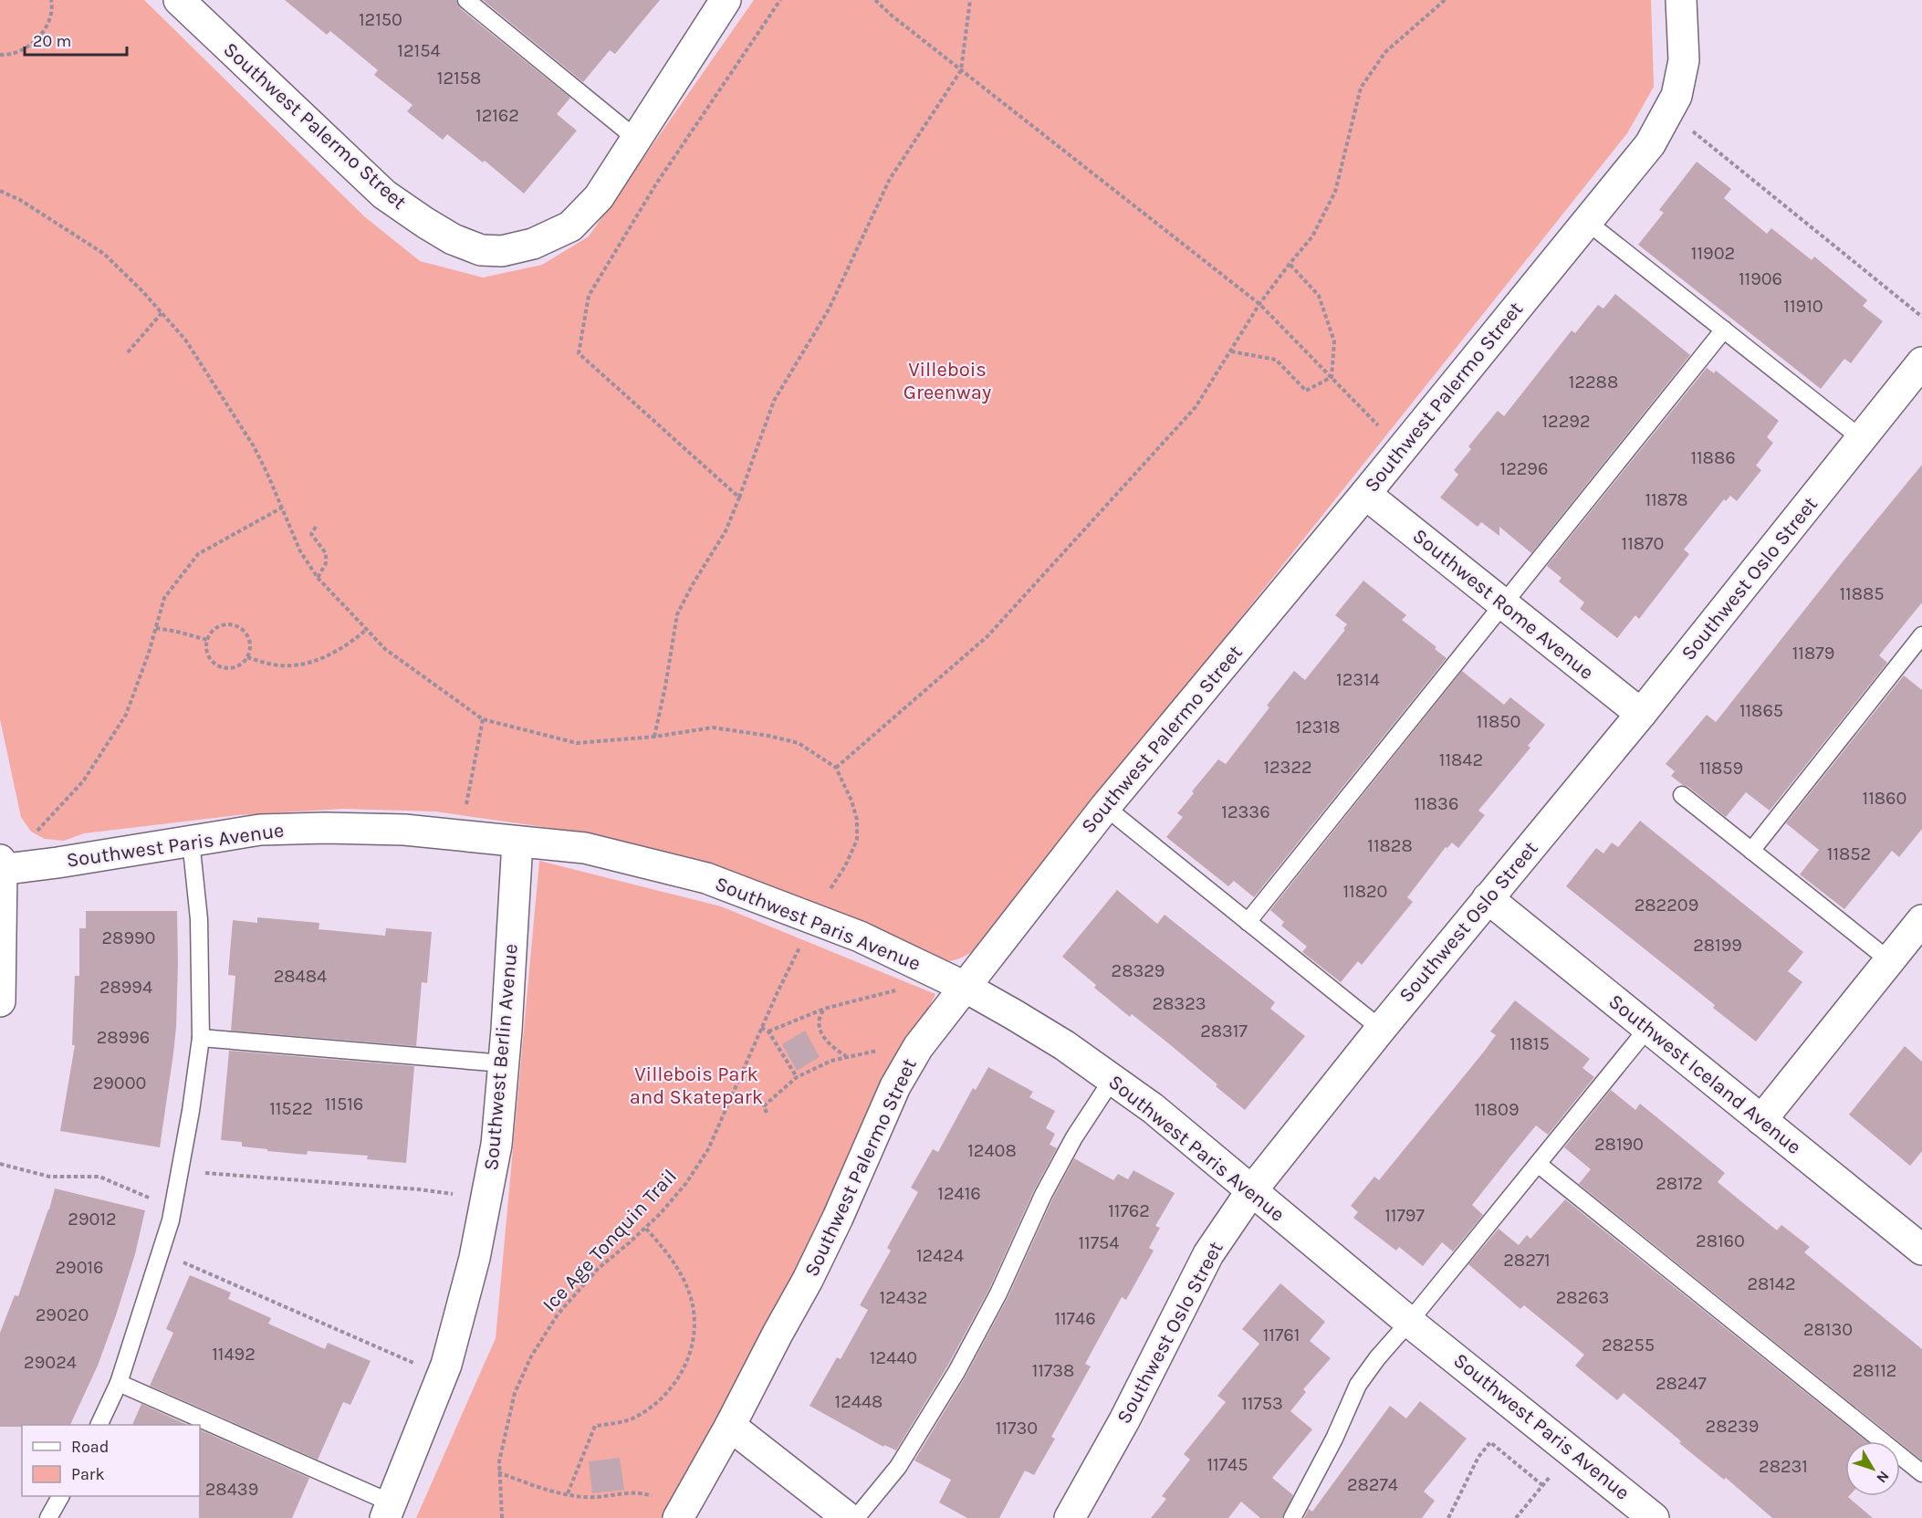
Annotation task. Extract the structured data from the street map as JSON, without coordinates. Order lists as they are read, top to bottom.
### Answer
{
  "streets": {
    "street": [
      "Southwest Palermo Street",
      "Southwest Oslo Street",
      "Southwest Rome Avenue",
      "Southwest Paris Avenue",
      "Southwest Berlin Avenue",
      "Southwest Iceland Avenue"
    ],
    "path": ["Ice Age Tonquin Trail"]
  },
  "crossings": [
    ["Southwest Palermo Street", "Southwest Rome Avenue"],
    ["Southwest Palermo Street", "Southwest Paris Avenue"],
    ["Southwest Oslo Street", "Southwest Rome Avenue"],
    ["Southwest Oslo Street", "Southwest Paris Avenue"],
    ["Southwest Oslo Street", "Southwest Iceland Avenue"],
    ["Southwest Paris Avenue", "Southwest Berlin Avenue"],
    ["Southwest Paris Avenue", "Ice Age Tonquin Trail"]
  ],
  "parks": ["Villebois Greenway", "Villebois Park and Skatepark"],
  "house_numbers": [
    "12150",
    "12154",
    "12158",
    "12162",
    "11902",
    "11906",
    "11910",
    "12288",
    "12292",
    "11886",
    "12296",
    "11878",
    "11870",
    "11885",
    "11879",
    "12314",
    "11865",
    "11850",
    "12318",
    "11842",
    "12322",
    "11859",
    "11860",
    "11836",
    "12336",
    "11828",
    "11852",
    "11820",
    "282209",
    "28990",
    "28199",
    "28329",
    "28484",
    "28994",
    "28323",
    "28317",
    "28996",
    "11815",
    "29000",
    "11516",
    "11522",
    "11809",
    "28190",
    "12408",
    "28172",
    "12416",
    "11762",
    "11797",
    "29012",
    "28160",
    "11754",
    "12424",
    "28271",
    "29016",
    "28142",
    "12432",
    "28263",
    "29020",
    "11746",
    "28130",
    "11761",
    "28255",
    "11492",
    "12440",
    "29024",
    "11738",
    "28112",
    "28247",
    "12448",
    "11753",
    "28239",
    "11730",
    "11745",
    "28231",
    "28274",
    "28439"
  ],
  "legend": ["Road", "Park"],
  "scale_bar": "20 m",
  "north": "bottom right"
}
